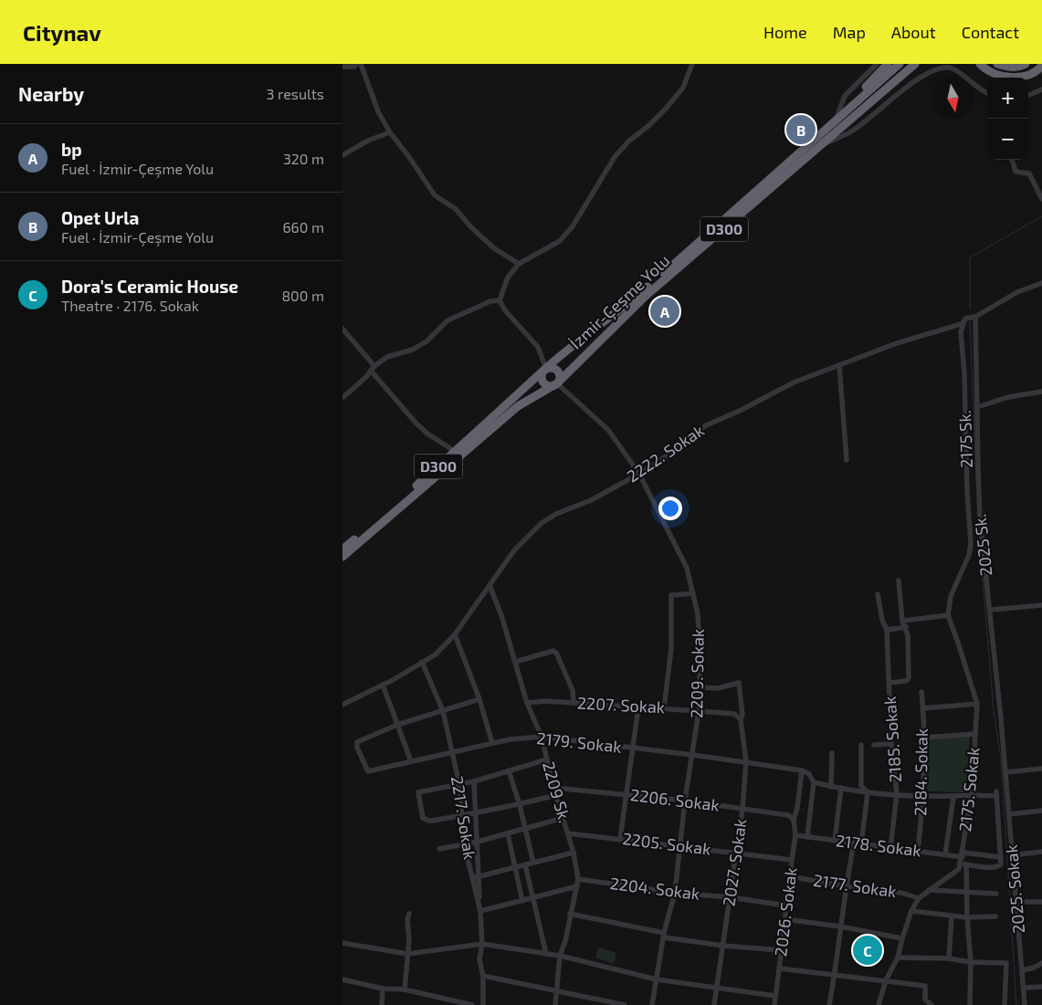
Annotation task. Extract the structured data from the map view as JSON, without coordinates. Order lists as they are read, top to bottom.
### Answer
{
  "streets": {
    "highway": ["D300", "İzmir-Çeşme Yolu"],
    "street": [
      "2175 Sk.",
      "2222. Sokak",
      "2025 Sk.",
      "2209. Sokak",
      "2207. Sokak",
      "2185. Sokak",
      "2179. Sokak",
      "2184. Sokak",
      "2175. Sokak",
      "2209 Sk.",
      "2206. Sokak",
      "2217. Sokak",
      "2205. Sokak",
      "2178. Sokak",
      "2027. Sokak",
      "2177. Sokak",
      "2204. Sokak",
      "2025. Sokak",
      "2026. Sokak"
    ]
  },
  "crossings": [
    ["İzmir-Çeşme Yolu", "2209. Sokak"],
    ["2175 Sk.", "2222. Sokak"],
    ["2175 Sk.", "2175. Sokak"],
    ["2222. Sokak", "2025 Sk."],
    ["2222. Sokak", "2209. Sokak"],
    ["2222. Sokak", "2209 Sk."],
    ["2222. Sokak", "2217. Sokak"],
    ["2025 Sk.", "2025. Sokak"],
    ["2209. Sokak", "2207. Sokak"],
    ["2209. Sokak", "2179. Sokak"],
    ["2209. Sokak", "2206. Sokak"],
    ["2209. Sokak", "2205. Sokak"],
    ["2209. Sokak", "2027. Sokak"],
    ["2209. Sokak", "2204. Sokak"],
    ["2207. Sokak", "2209 Sk."],
    ["2207. Sokak", "2027. Sokak"],
    ["2185. Sokak", "2178. Sokak"],
    ["2179. Sokak", "2209 Sk."],
    ["2179. Sokak", "2217. Sokak"],
    ["2179. Sokak", "2027. Sokak"],
    ["2179. Sokak", "2026. Sokak"],
    ["2184. Sokak", "2178. Sokak"],
    ["2175. Sokak", "2178. Sokak"],
    ["2209 Sk.", "2206. Sokak"],
    ["2209 Sk.", "2205. Sokak"],
    ["2209 Sk.", "2204. Sokak"],
    ["2206. Sokak", "2027. Sokak"],
    ["2206. Sokak", "2026. Sokak"],
    ["2205. Sokak", "2027. Sokak"],
    ["2205. Sokak", "2026. Sokak"],
    ["2178. Sokak", "2026. Sokak"],
    ["2027. Sokak", "2204. Sokak"],
    ["2177. Sokak", "2026. Sokak"],
    ["2204. Sokak", "2026. Sokak"]
  ],
  "north": "bottom",
  "page": {
    "header": "Citynav",
    "nav": [
      "Home",
      "Map",
      "About",
      "Contact"
    ],
    "heading": ["Nearby", "3 results"],
    "map_buttons": ["+", "−"],
    "pins": ["B", "A", "C"],
    "list": [
      {
        "mark": "A",
        "name": "bp",
        "note": "Fuel · İzmir-Çeşme Yolu",
        "value": "320 m"
      },
      {
        "mark": "B",
        "name": "Opet Urla",
        "note": "Fuel · İzmir-Çeşme Yolu",
        "value": "660 m"
      },
      {
        "mark": "C",
        "name": "Dora's Ceramic House",
        "note": "Theatre · 2176. Sokak",
        "value": "800 m"
      }
    ]
  }
}
